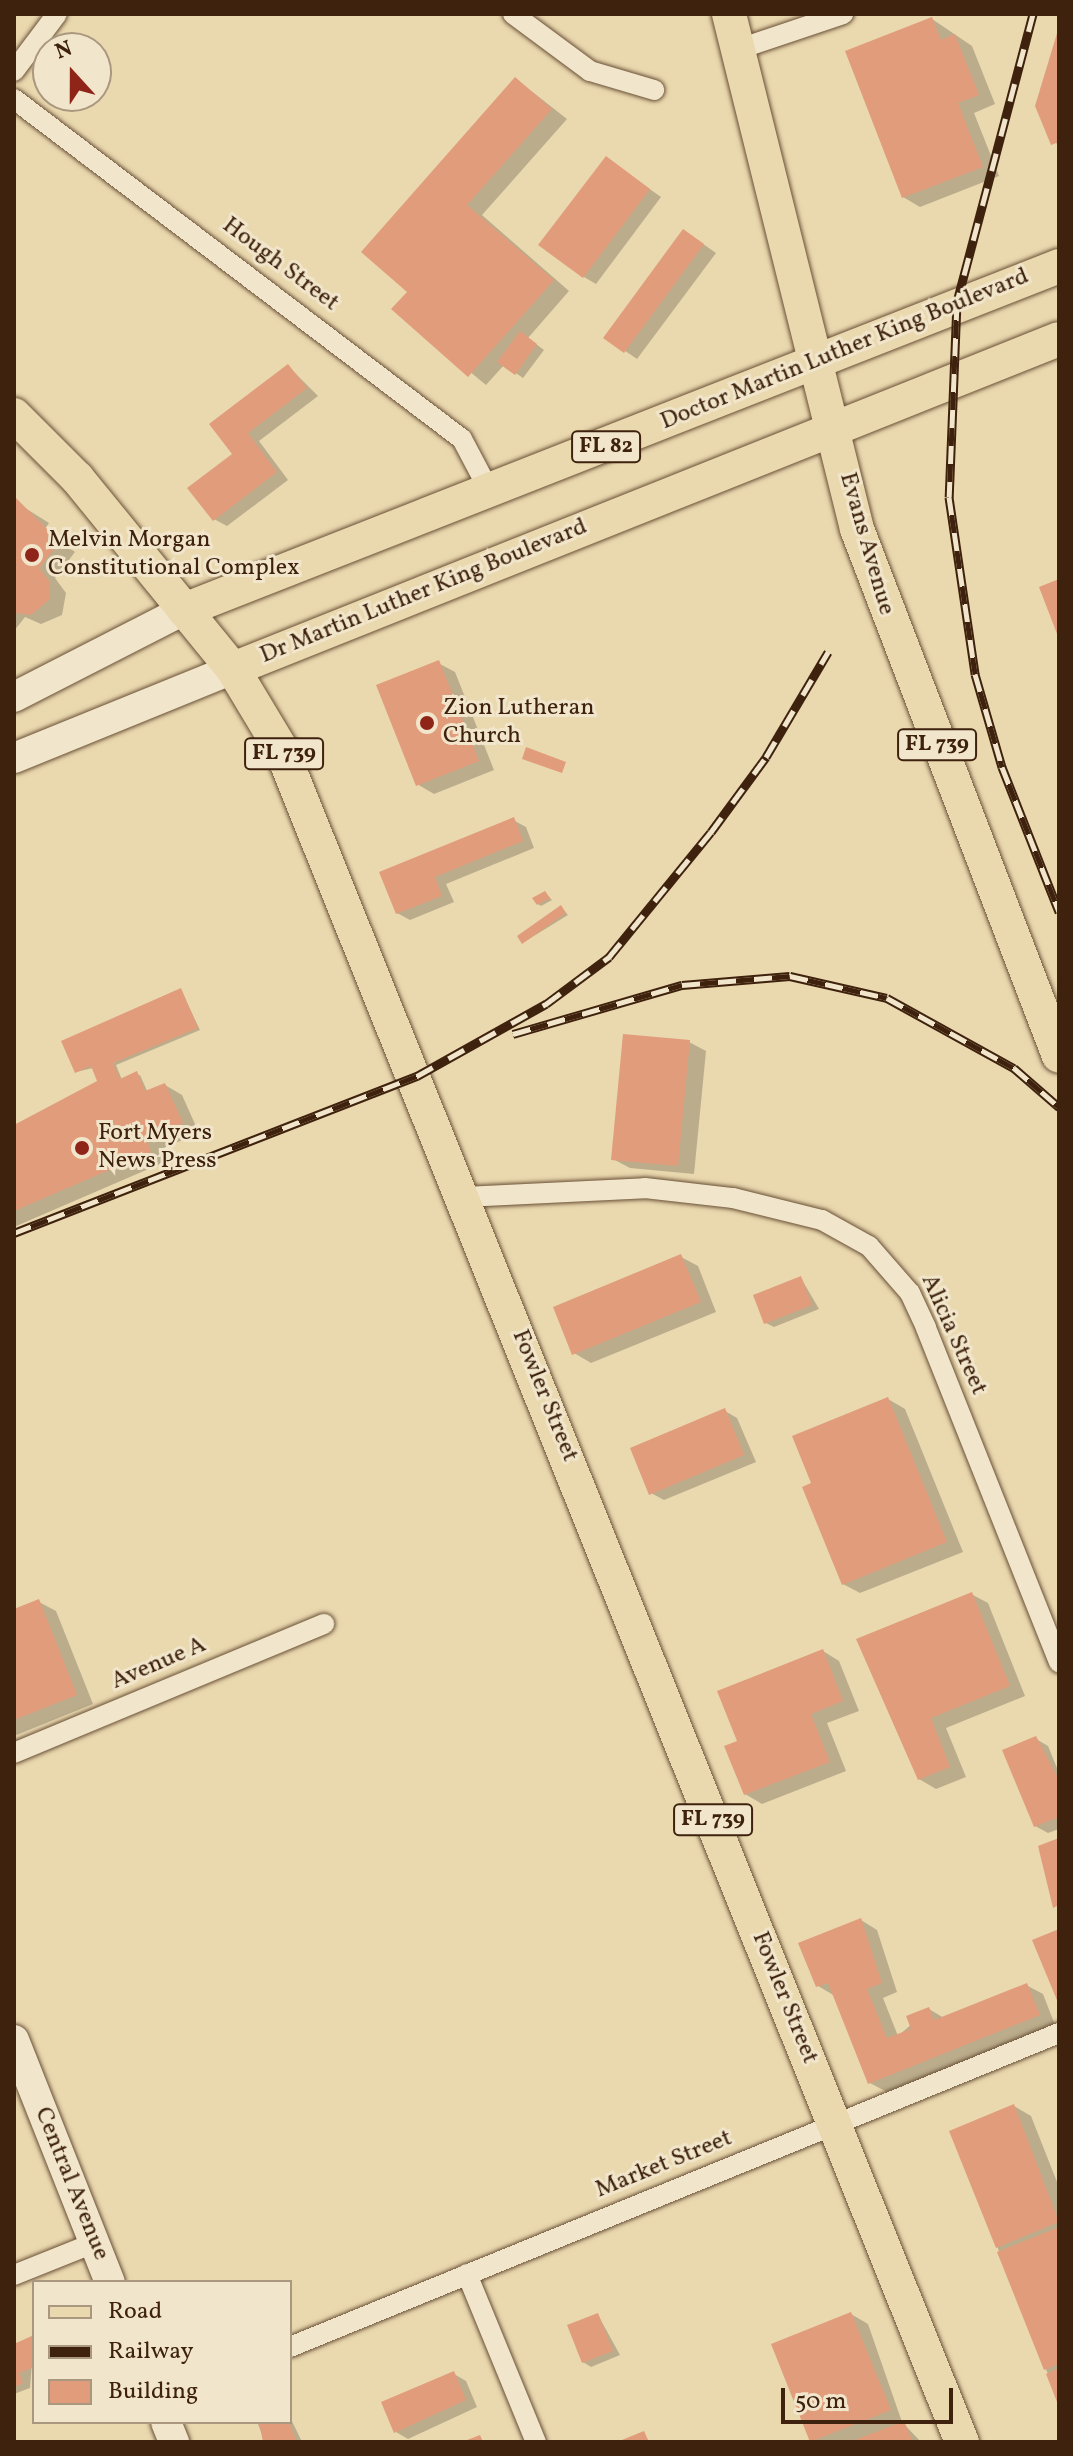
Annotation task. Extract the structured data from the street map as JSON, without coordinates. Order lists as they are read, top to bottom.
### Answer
{
  "streets": {
    "main road": [
      "Doctor Martin Luther King Boulevard",
      "FL 82",
      "Evans Avenue",
      "Dr Martin Luther King Boulevard",
      "FL 739",
      "Fowler Street",
      "Central Avenue"
    ],
    "street": [
      "Hough Street",
      "Alicia Street",
      "Avenue A",
      "Market Street"
    ]
  },
  "crossings": [
    ["Hough Street", "Doctor Martin Luther King Boulevard"],
    ["Doctor Martin Luther King Boulevard", "FL 82"],
    ["Doctor Martin Luther King Boulevard", "Evans Avenue"],
    ["Doctor Martin Luther King Boulevard", "Fowler Street"],
    ["FL 82", "Evans Avenue"],
    ["FL 82", "Dr Martin Luther King Boulevard"],
    ["FL 82", "Fowler Street"],
    ["Evans Avenue", "Dr Martin Luther King Boulevard"],
    ["Dr Martin Luther King Boulevard", "Fowler Street"],
    ["Alicia Street", "Fowler Street"],
    ["Fowler Street", "Market Street"]
  ],
  "places": ["Melvin Morgan Constitutional Complex", "Zion Lutheran Church", "Fort Myers News Press"],
  "legend": ["Road", "Railway", "Building"],
  "scale_bar": "50 m",
  "north": "top"
}
